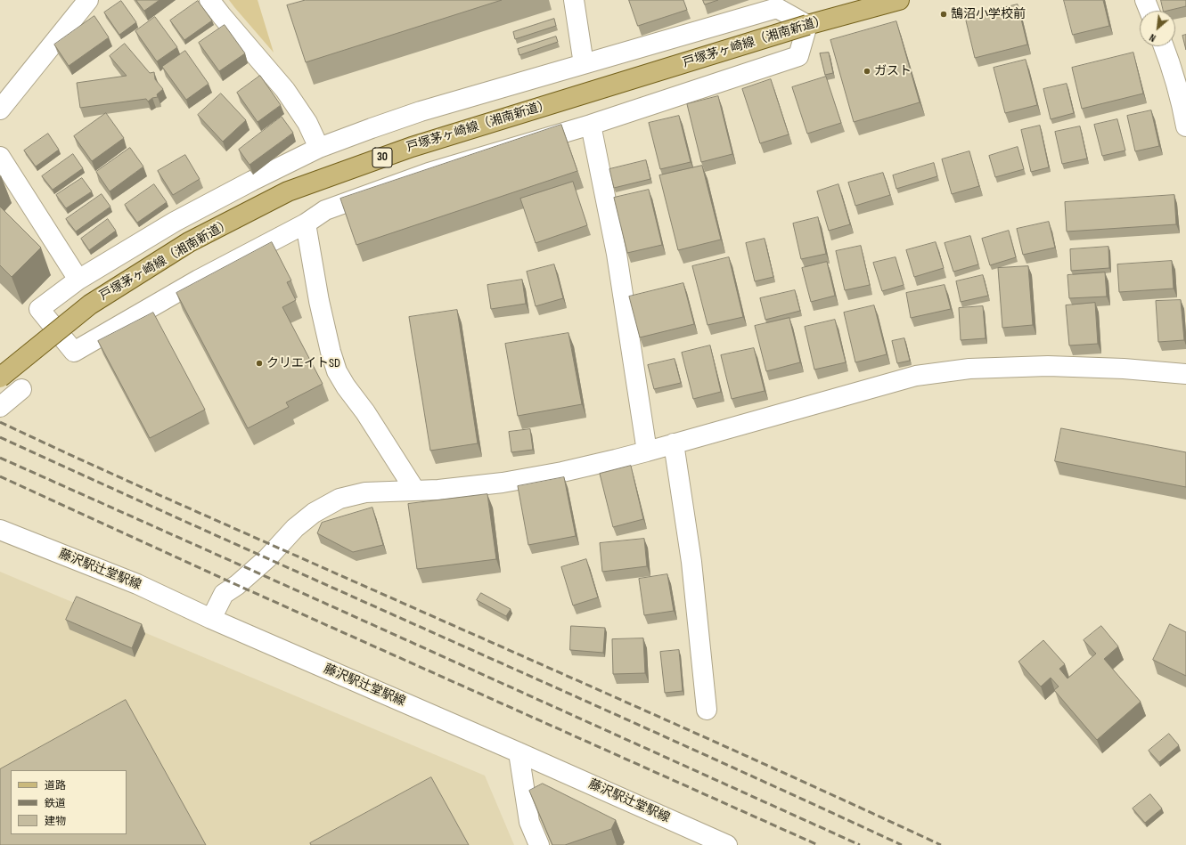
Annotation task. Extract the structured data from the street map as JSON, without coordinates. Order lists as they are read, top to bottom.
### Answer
{
  "streets": {
    "main road": ["戸塚茅ヶ崎線（湘南新道）", "30"],
    "street": ["藤沢駅辻堂駅線"]
  },
  "places": ["鵠沼小学校前", "ガスト", "クリエイトSD"],
  "legend": ["道路", "鉄道", "建物"],
  "north": "bottom left"
}
